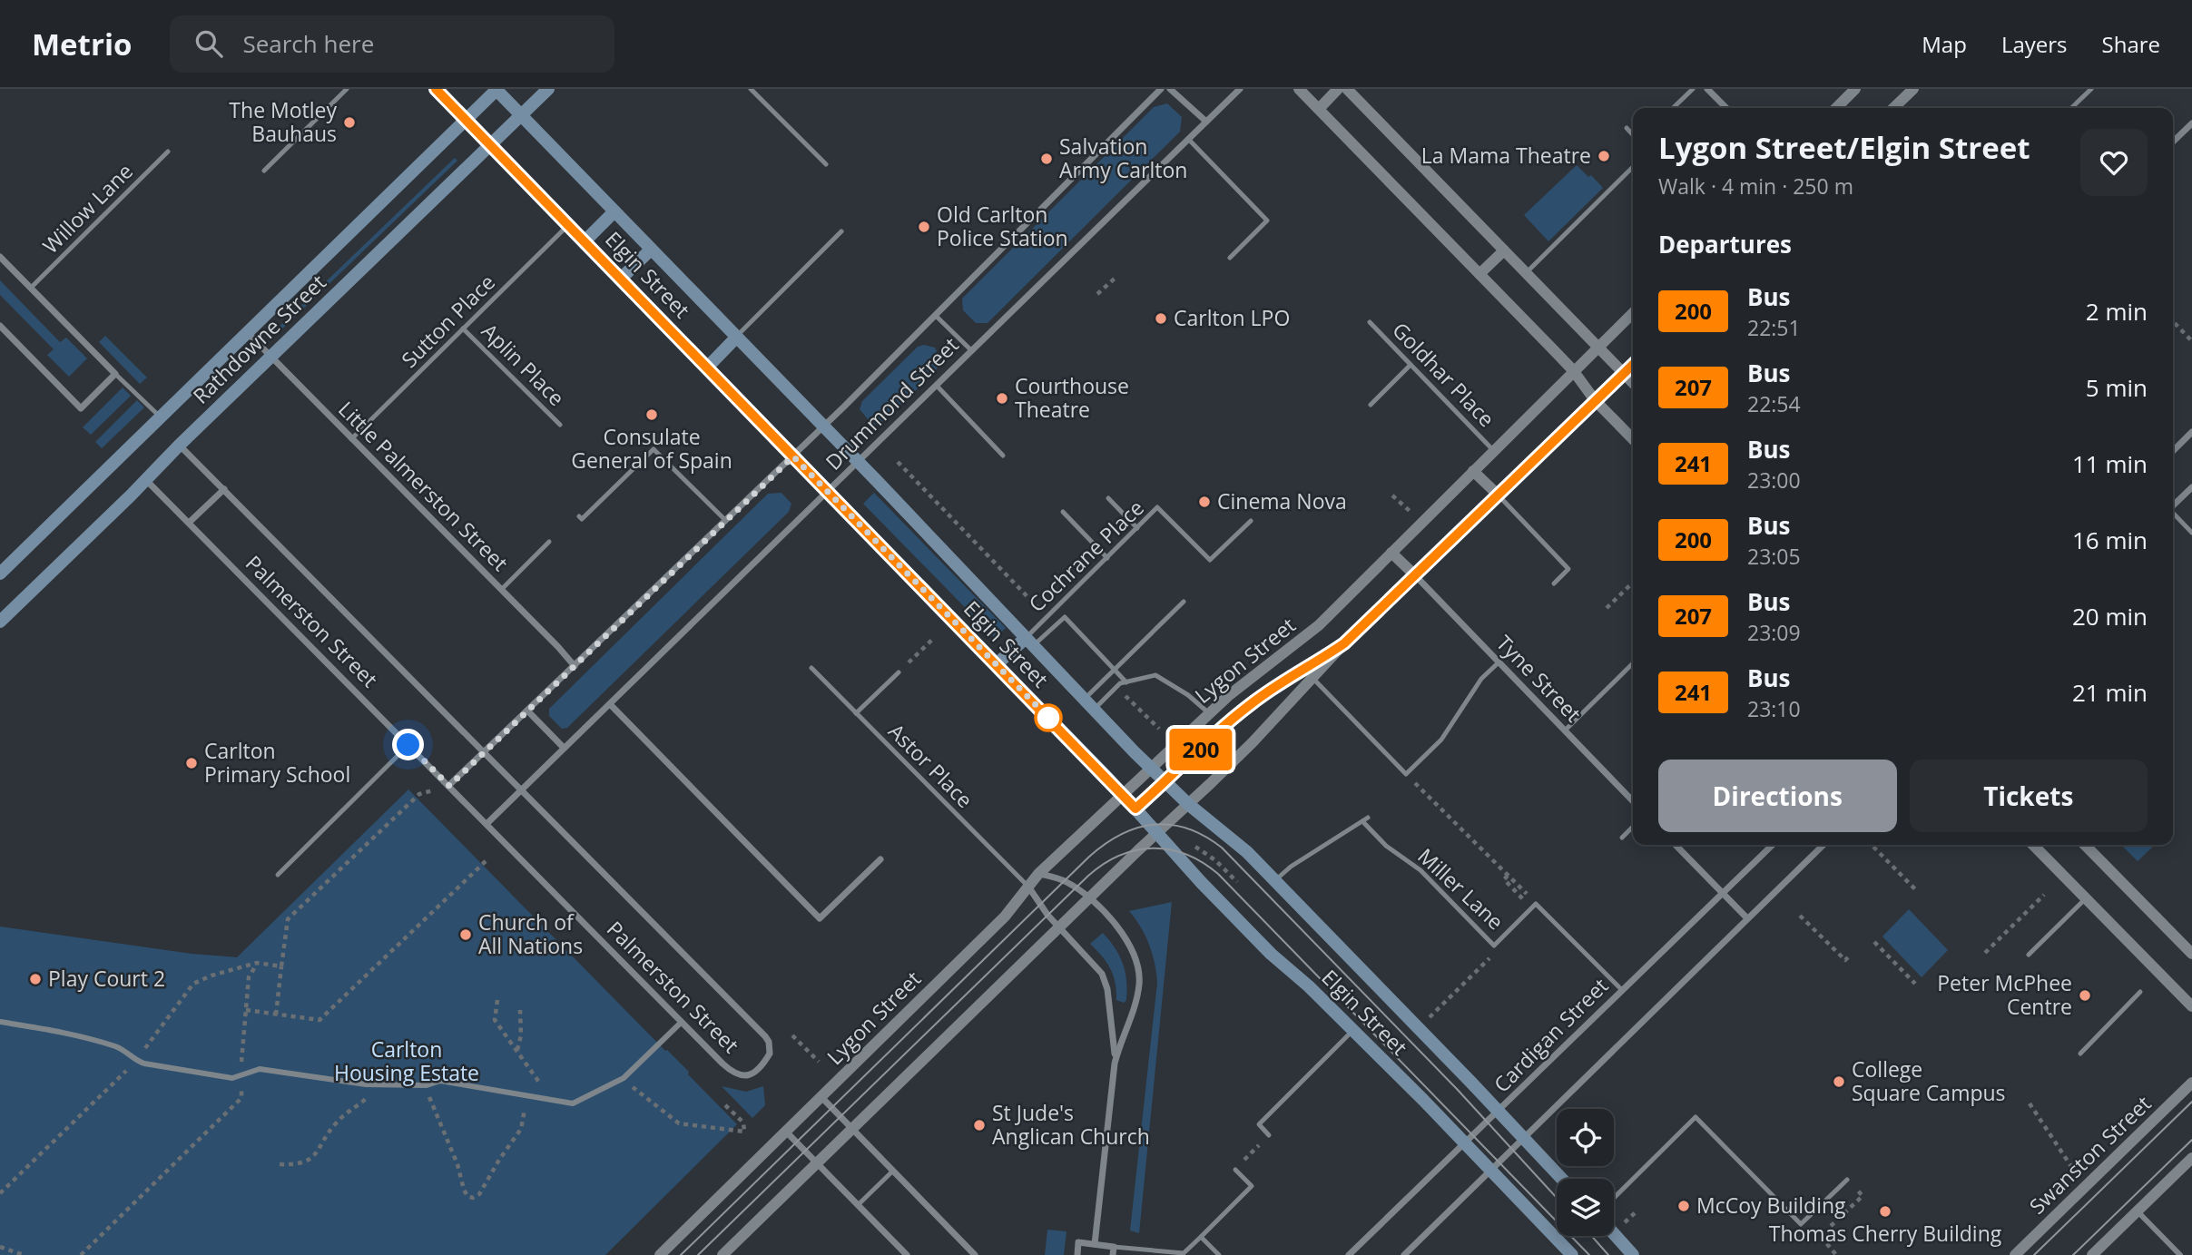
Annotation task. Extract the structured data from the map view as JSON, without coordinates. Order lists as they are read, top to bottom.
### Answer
{
  "streets": {
    "main road": ["Elgin Street", "Rathdowne Street"],
    "street": [
      "Drummond Street",
      "Little Palmerston Street",
      "Palmerston Street",
      "Lygon Street",
      "Tyne Street",
      "Cardigan Street",
      "Swanston Street"
    ],
    "lane": [
      "Willow Lane",
      "Sutton Place",
      "Aplin Place",
      "Goldhar Place",
      "Cochrane Place",
      "Astor Place",
      "Miller Lane"
    ]
  },
  "crossings": [
    ["Elgin Street", "Sutton Place"],
    ["Elgin Street", "Rathdowne Street"],
    ["Elgin Street", "Drummond Street"],
    ["Elgin Street", "Cochrane Place"],
    ["Elgin Street", "Lygon Street"],
    ["Elgin Street", "Cardigan Street"],
    ["Sutton Place", "Aplin Place"],
    ["Sutton Place", "Little Palmerston Street"],
    ["Rathdowne Street", "Little Palmerston Street"],
    ["Rathdowne Street", "Palmerston Street"],
    ["Goldhar Place", "Lygon Street"],
    ["Drummond Street", "Little Palmerston Street"],
    ["Drummond Street", "Palmerston Street"],
    ["Lygon Street", "Astor Place"]
  ],
  "parks": ["Carlton Housing Estate"],
  "places": [
    "The Motley Bauhaus",
    "La Mama Theatre",
    "Salvation Army Carlton",
    "Old Carlton Police Station",
    "Carlton LPO",
    "Courthouse Theatre",
    "Consulate General of Spain",
    "Cinema Nova",
    "Carlton Primary School",
    "Church of All Nations",
    "Play Court 2",
    "Peter McPhee Centre",
    "College Square Campus",
    "St Jude's Anglican Church",
    "McCoy Building",
    "Thomas Cherry Building"
  ],
  "lines": ["bus line 200"],
  "page": {
    "header": "Metrio",
    "search": "Search here",
    "nav": ["Map", "Layers", "Share"],
    "on_map": "200",
    "heading": [
      ["Lygon Street/Elgin Street", "Walk · 4 min · 250 m"],
      "Departures"
    ],
    "list": [
      {
        "mark": "200",
        "name": "Bus",
        "note": "22:51",
        "value": "2 min"
      },
      {
        "mark": "207",
        "name": "Bus",
        "note": "22:54",
        "value": "5 min"
      },
      {
        "mark": "241",
        "name": "Bus",
        "note": "23:00",
        "value": "11 min"
      },
      {
        "mark": "200",
        "name": "Bus",
        "note": "23:05",
        "value": "16 min"
      },
      {
        "mark": "207",
        "name": "Bus",
        "note": "23:09",
        "value": "20 min"
      },
      {
        "mark": "241",
        "name": "Bus",
        "note": "23:10",
        "value": "21 min"
      }
    ],
    "buttons": ["Directions", "Tickets"]
  }
}
